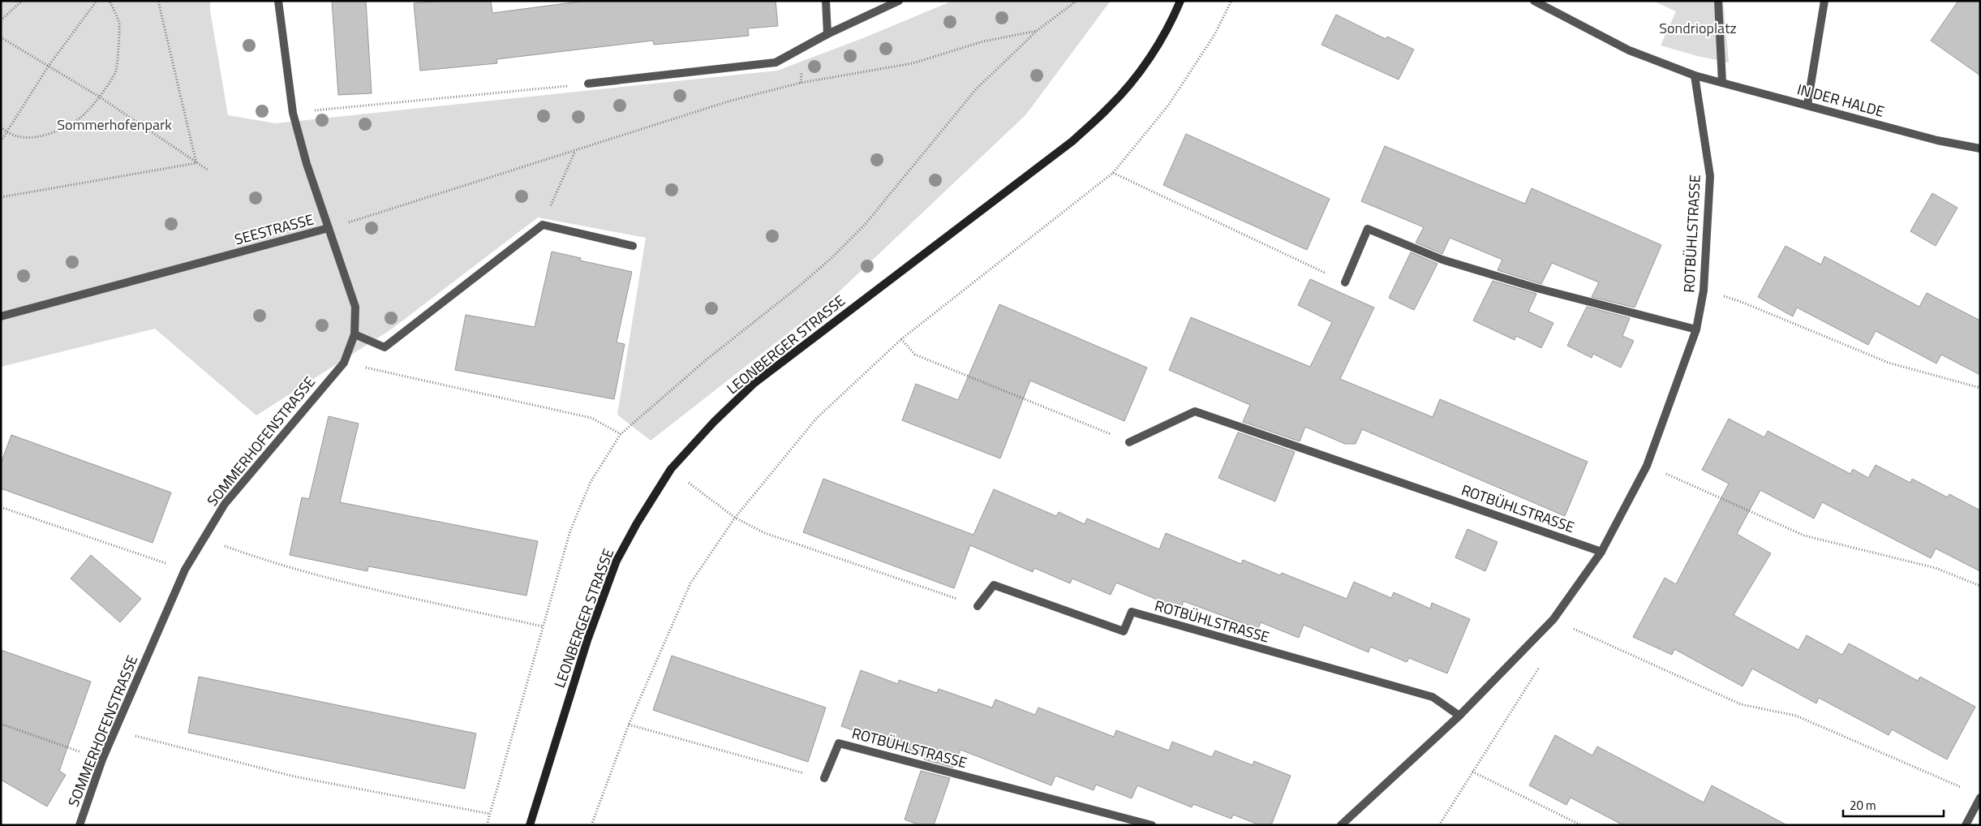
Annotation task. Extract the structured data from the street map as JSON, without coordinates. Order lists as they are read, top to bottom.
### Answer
{
  "streets": {
    "main road": ["LEONBERGER STRASSE"],
    "street": [
      "IN DER HALDE",
      "SEESTRASSE",
      "ROTBÜHLSTRASSE",
      "SOMMERHOFENSTRASSE"
    ]
  },
  "crossings": [
    ["IN DER HALDE", "ROTBÜHLSTRASSE"],
    ["SEESTRASSE", "SOMMERHOFENSTRASSE"]
  ],
  "parks": ["Sondrioplatz", "Sommerhofenpark"],
  "scale_bar": "20 m"
}
